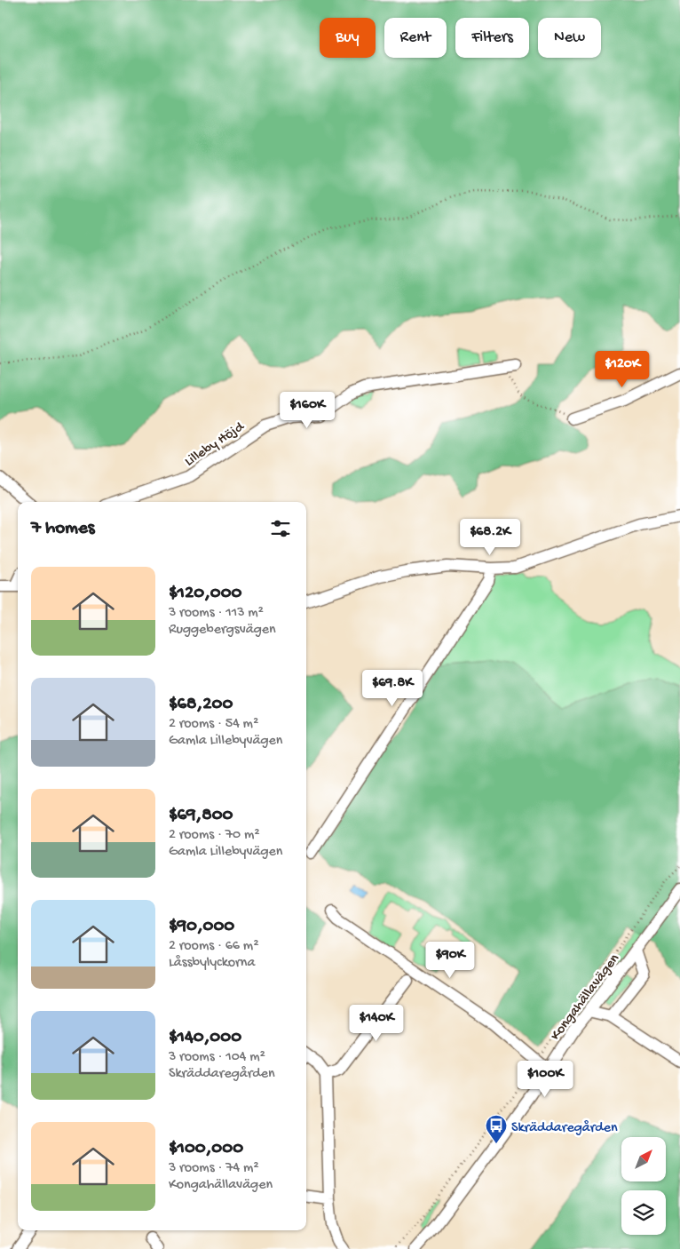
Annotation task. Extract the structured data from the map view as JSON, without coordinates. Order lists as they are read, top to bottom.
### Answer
{
  "streets": {
    "street": ["Lilleby Höjd", "Kongahällavägen"]
  },
  "places": {
    "bus stop": ["Skräddaregården"]
  },
  "north": "top right",
  "page": {
    "chip": [
      "Buy",
      "Rent",
      "Filters",
      "New"
    ],
    "price": [
      "$120K",
      "$160K",
      "$68.2K",
      "$69.8K",
      "$90K",
      "$140K",
      "$100K"
    ],
    "heading": "7 homes",
    "list": [
      {
        "name": "$120,000",
        "note": "3 rooms · 113 m² · Ruggebergsvägen"
      },
      {
        "name": "$68,200",
        "note": "2 rooms · 54 m² · Gamla Lillebyvägen"
      },
      {
        "name": "$69,800",
        "note": "2 rooms · 70 m² · Gamla Lillebyvägen"
      },
      {
        "name": "$90,000",
        "note": "2 rooms · 66 m² · Låssbylyckorna"
      },
      {
        "name": "$140,000",
        "note": "3 rooms · 104 m² · Skräddaregården"
      },
      {
        "name": "$100,000",
        "note": "3 rooms · 74 m² · Kongahällavägen"
      }
    ]
  }
}
